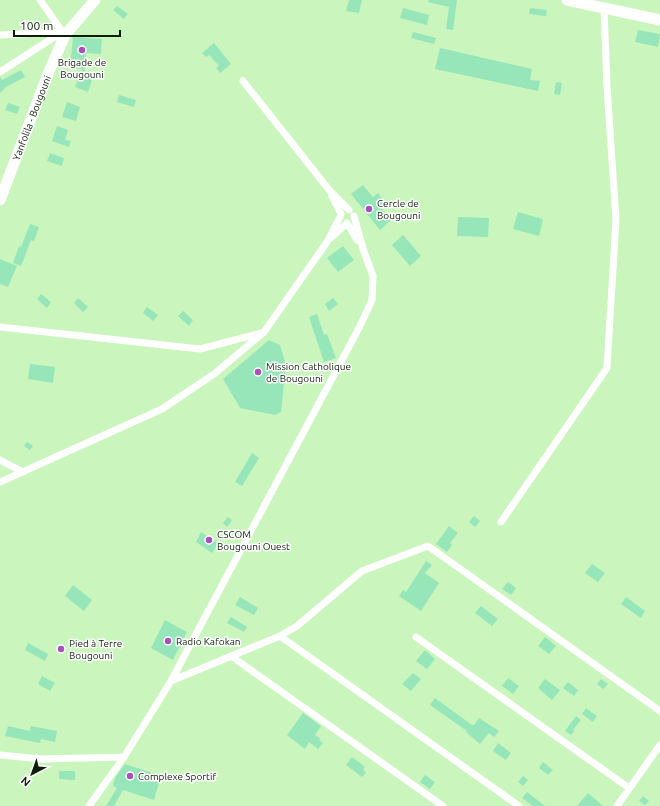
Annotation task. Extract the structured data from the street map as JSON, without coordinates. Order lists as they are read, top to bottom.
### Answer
{
  "streets": {
    "main road": ["Yanfolila - Bougouni"]
  },
  "places": [
    "Brigade de Bougouni",
    "Cercle de Bougouni",
    "Mission Catholique de Bougouni",
    "CSCOM Bougouni Ouest",
    "Radio Kafokan",
    "Pied à Terre Bougouni",
    "Complexe Sportif"
  ],
  "scale_bar": "100 m",
  "north": "bottom left"
}
